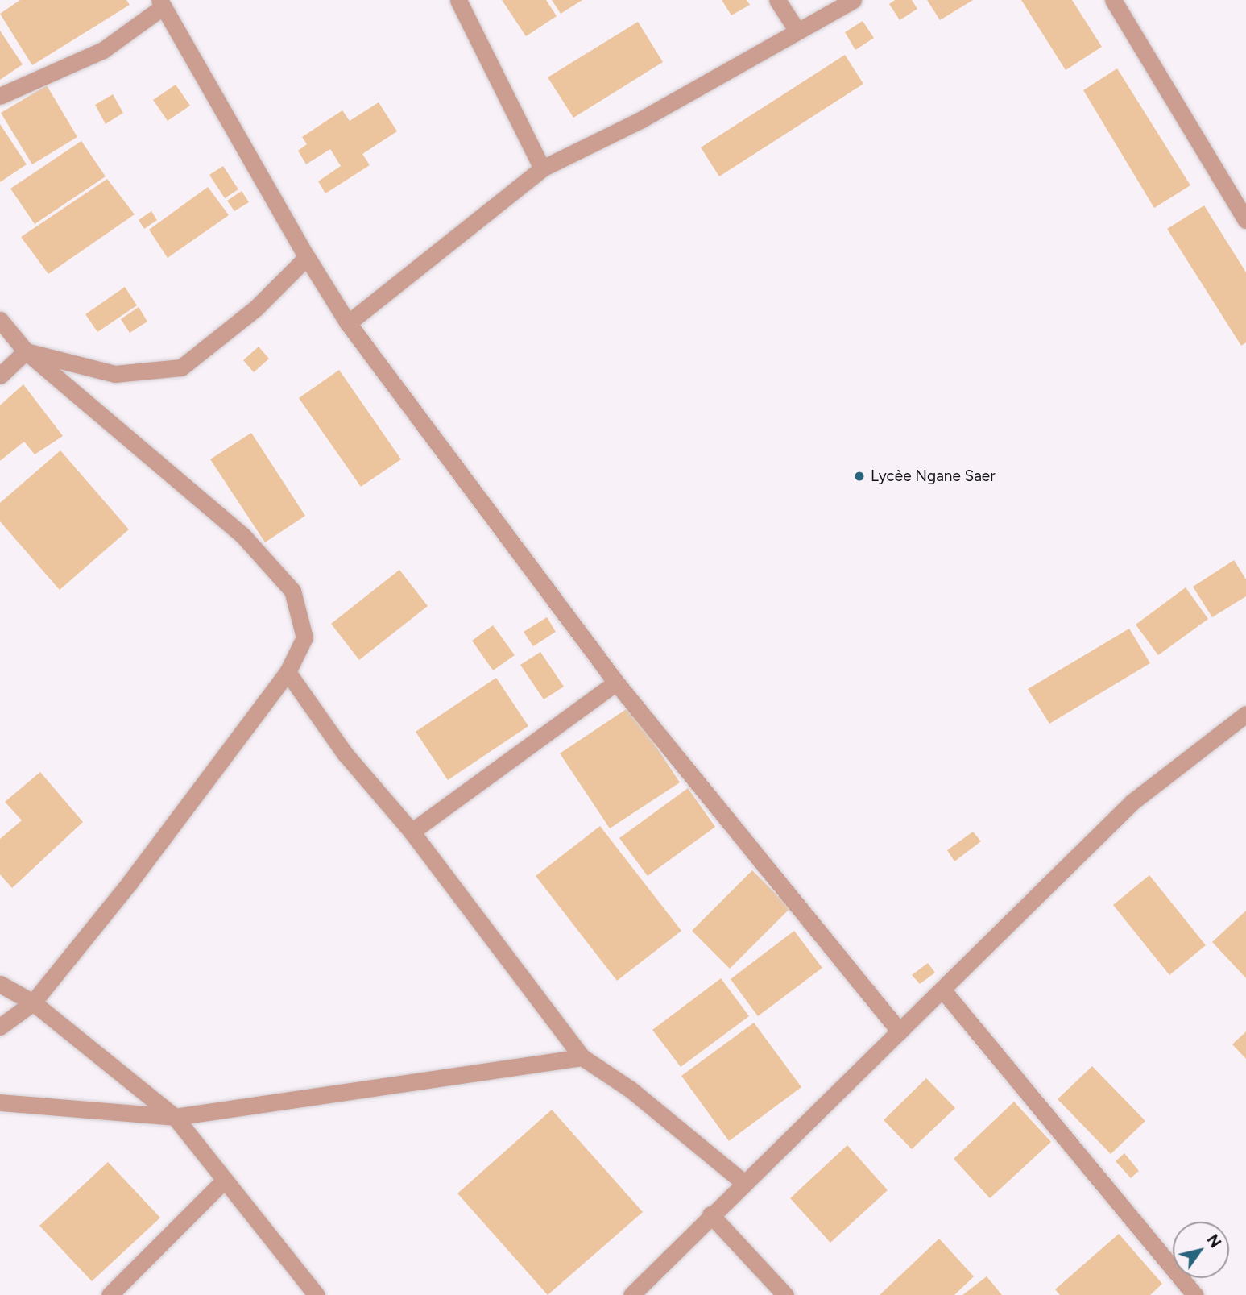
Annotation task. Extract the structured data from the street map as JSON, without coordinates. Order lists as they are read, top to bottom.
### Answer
{
  "places": ["Lycèe Ngane Saer"],
  "north": "top right"
}
